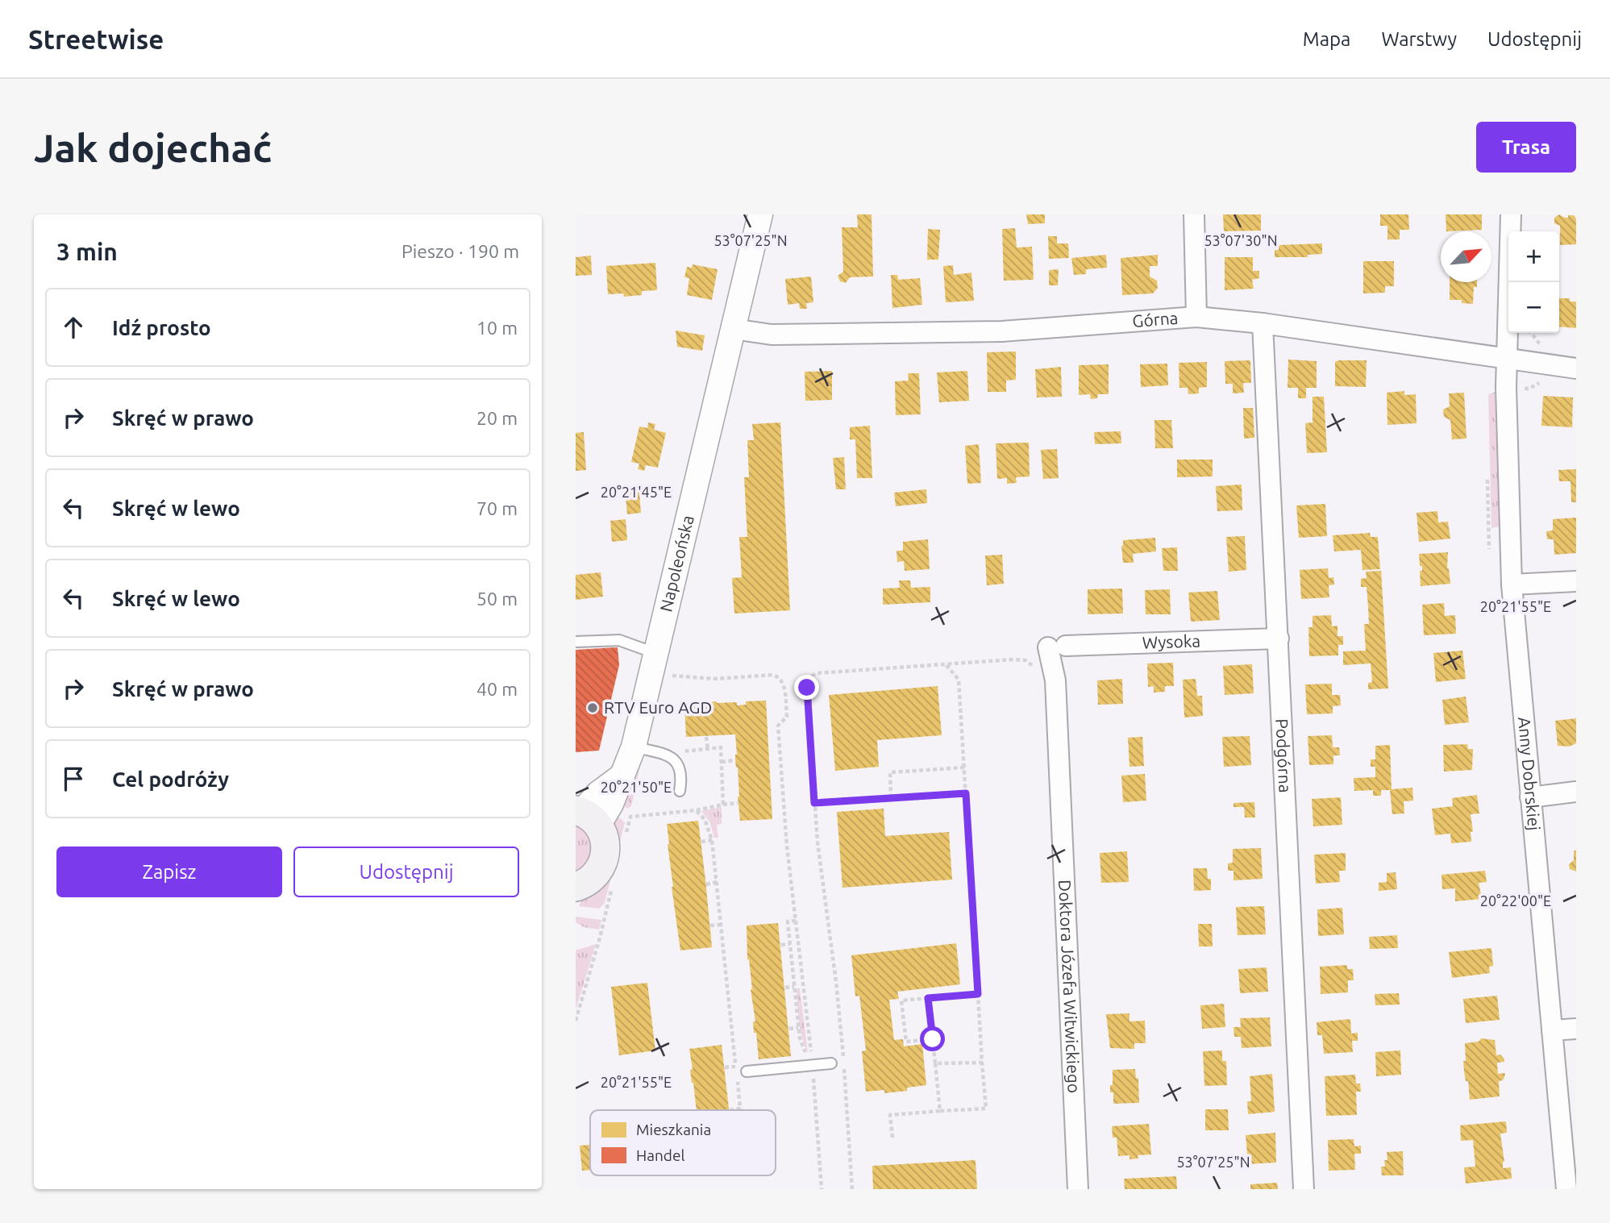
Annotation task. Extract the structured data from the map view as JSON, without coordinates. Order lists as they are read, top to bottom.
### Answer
{
  "streets": {
    "street": [
      "Górna",
      "Napoleońska",
      "Wysoka",
      "Podgórna",
      "Anny Dobrskiej",
      "Doktora Józefa Witwickiego"
    ]
  },
  "crossings": [
    ["Górna", "Napoleońska"],
    ["Górna", "Podgórna"],
    ["Górna", "Anny Dobrskiej"],
    ["Wysoka", "Podgórna"],
    ["Wysoka", "Doktora Józefa Witwickiego"]
  ],
  "places": ["RTV Euro AGD"],
  "legend": ["Mieszkania", "Handel"],
  "north": "top right",
  "page": {
    "header": "Streetwise",
    "nav": ["Mapa", "Warstwy", "Udostępnij"],
    "buttons": [
      "Trasa",
      ["Zapisz", "Udostępnij"]
    ],
    "title": "Jak dojechać",
    "heading": ["3 min", "Pieszo · 190 m"],
    "map_buttons": ["+", "−"],
    "list": [
      ["Idź prosto", "10 m"],
      ["Skręć w prawo", "20 m"],
      ["Skręć w lewo", "70 m"],
      ["Skręć w lewo", "50 m"],
      ["Skręć w prawo", "40 m"],
      "Cel podróży"
    ]
  },
  "coordinates": [
    "53°07'25\"N",
    "53°07'30\"N",
    "20°21'45\"E",
    "20°21'55\"E",
    "20°21'50\"E",
    "20°22'00\"E"
  ]
}
